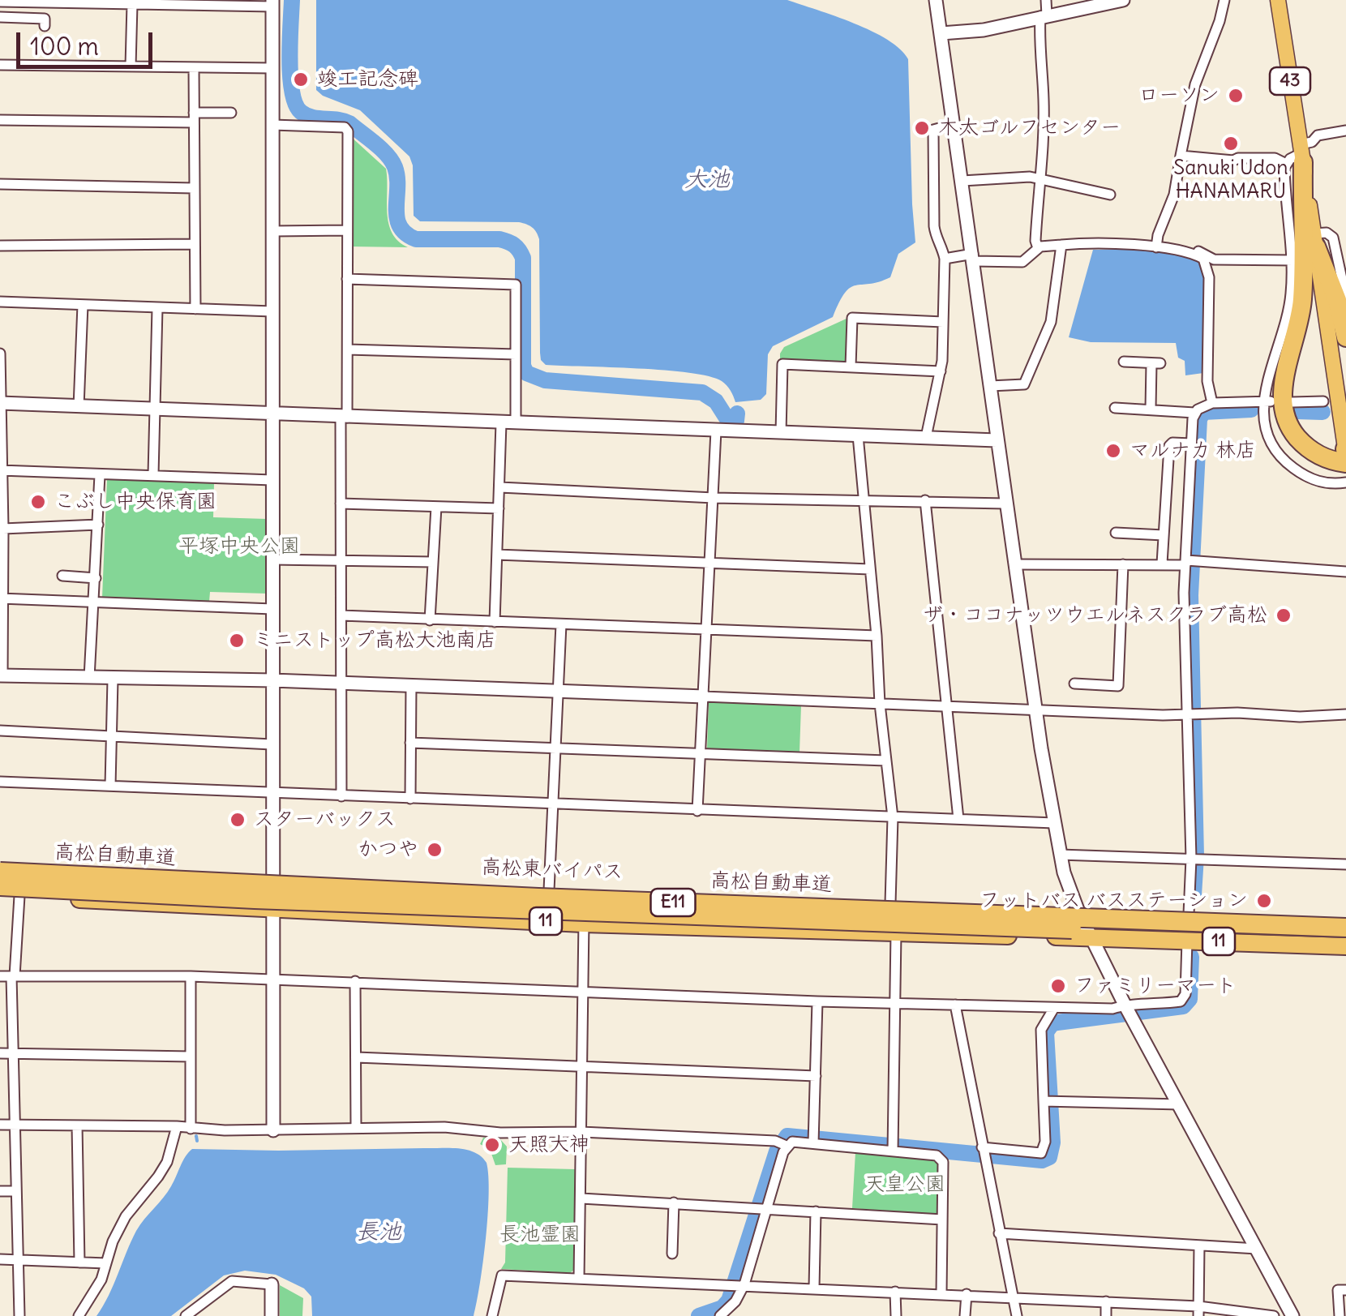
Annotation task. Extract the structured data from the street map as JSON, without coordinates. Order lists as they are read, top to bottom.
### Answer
{
  "streets": {
    "highway": [
      "高松自動車道",
      "高松東バイパス",
      "E11",
      "11"
    ],
    "main road": ["43"]
  },
  "water": ["大池", "長池"],
  "parks": ["平塚中央公園", "天皇公園", "長池霊園"],
  "places": [
    "竣工記念碑",
    "ローソン",
    "木太ゴルフセンター",
    "Sanuki Udon HANAMARU",
    "マルナカ 林店",
    "こぶし中央保育園",
    "ザ・ココナッツウエルネスクラブ高松",
    "ミニストップ高松大池南店",
    "スターバックス",
    "かつや",
    "フットバス バスステーション",
    "ファミリーマート",
    "天照大神"
  ],
  "scale_bar": "100 m"
}
